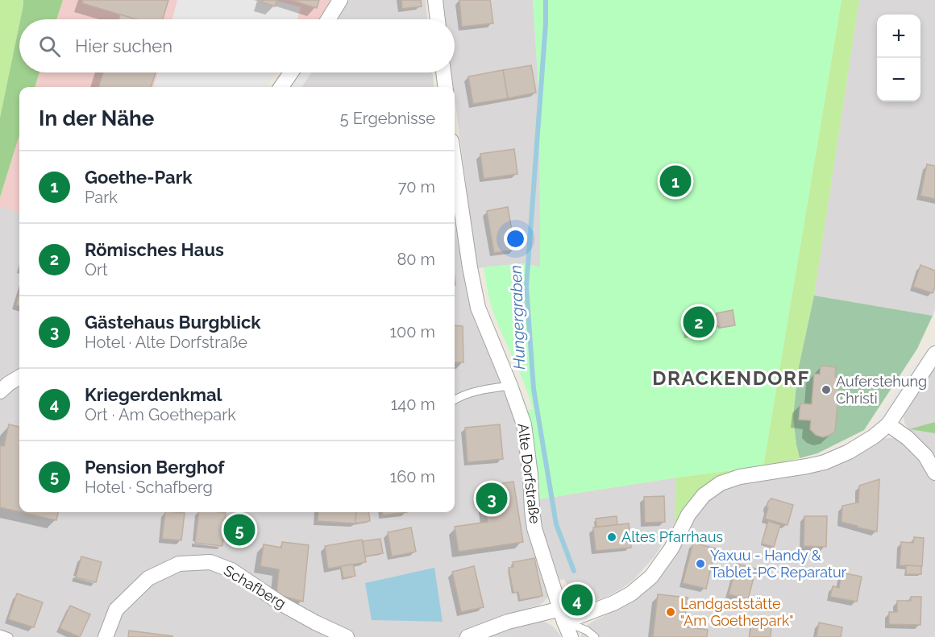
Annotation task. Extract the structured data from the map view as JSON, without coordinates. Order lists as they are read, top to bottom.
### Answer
{
  "streets": {
    "street": ["Alte Dorfstraße", "Schafberg"]
  },
  "districts": ["DRACKENDORF"],
  "water": ["Hungergraben"],
  "places": [
    "Auferstehung Christi",
    "Altes Pfarrhaus",
    "Yaxuu - Handy & Tablet-PC Reparatur",
    "Landgaststätte \"Am Goethepark\""
  ],
  "page": {
    "map_buttons": ["+", "−"],
    "search": "Hier suchen",
    "heading": ["In der Nähe", "5 Ergebnisse"],
    "list": [
      {
        "mark": "1",
        "name": "Goethe-Park",
        "note": "Park",
        "value": "70 m"
      },
      {
        "mark": "2",
        "name": "Römisches Haus",
        "note": "Ort",
        "value": "80 m"
      },
      {
        "mark": "3",
        "name": "Gästehaus Burgblick",
        "note": "Hotel · Alte Dorfstraße",
        "value": "100 m"
      },
      {
        "mark": "4",
        "name": "Kriegerdenkmal",
        "note": "Ort · Am Goethepark",
        "value": "140 m"
      },
      {
        "mark": "5",
        "name": "Pension Berghof",
        "note": "Hotel · Schafberg",
        "value": "160 m"
      }
    ],
    "pins": [
      "1",
      "2",
      "3",
      "5",
      "4"
    ]
  }
}
